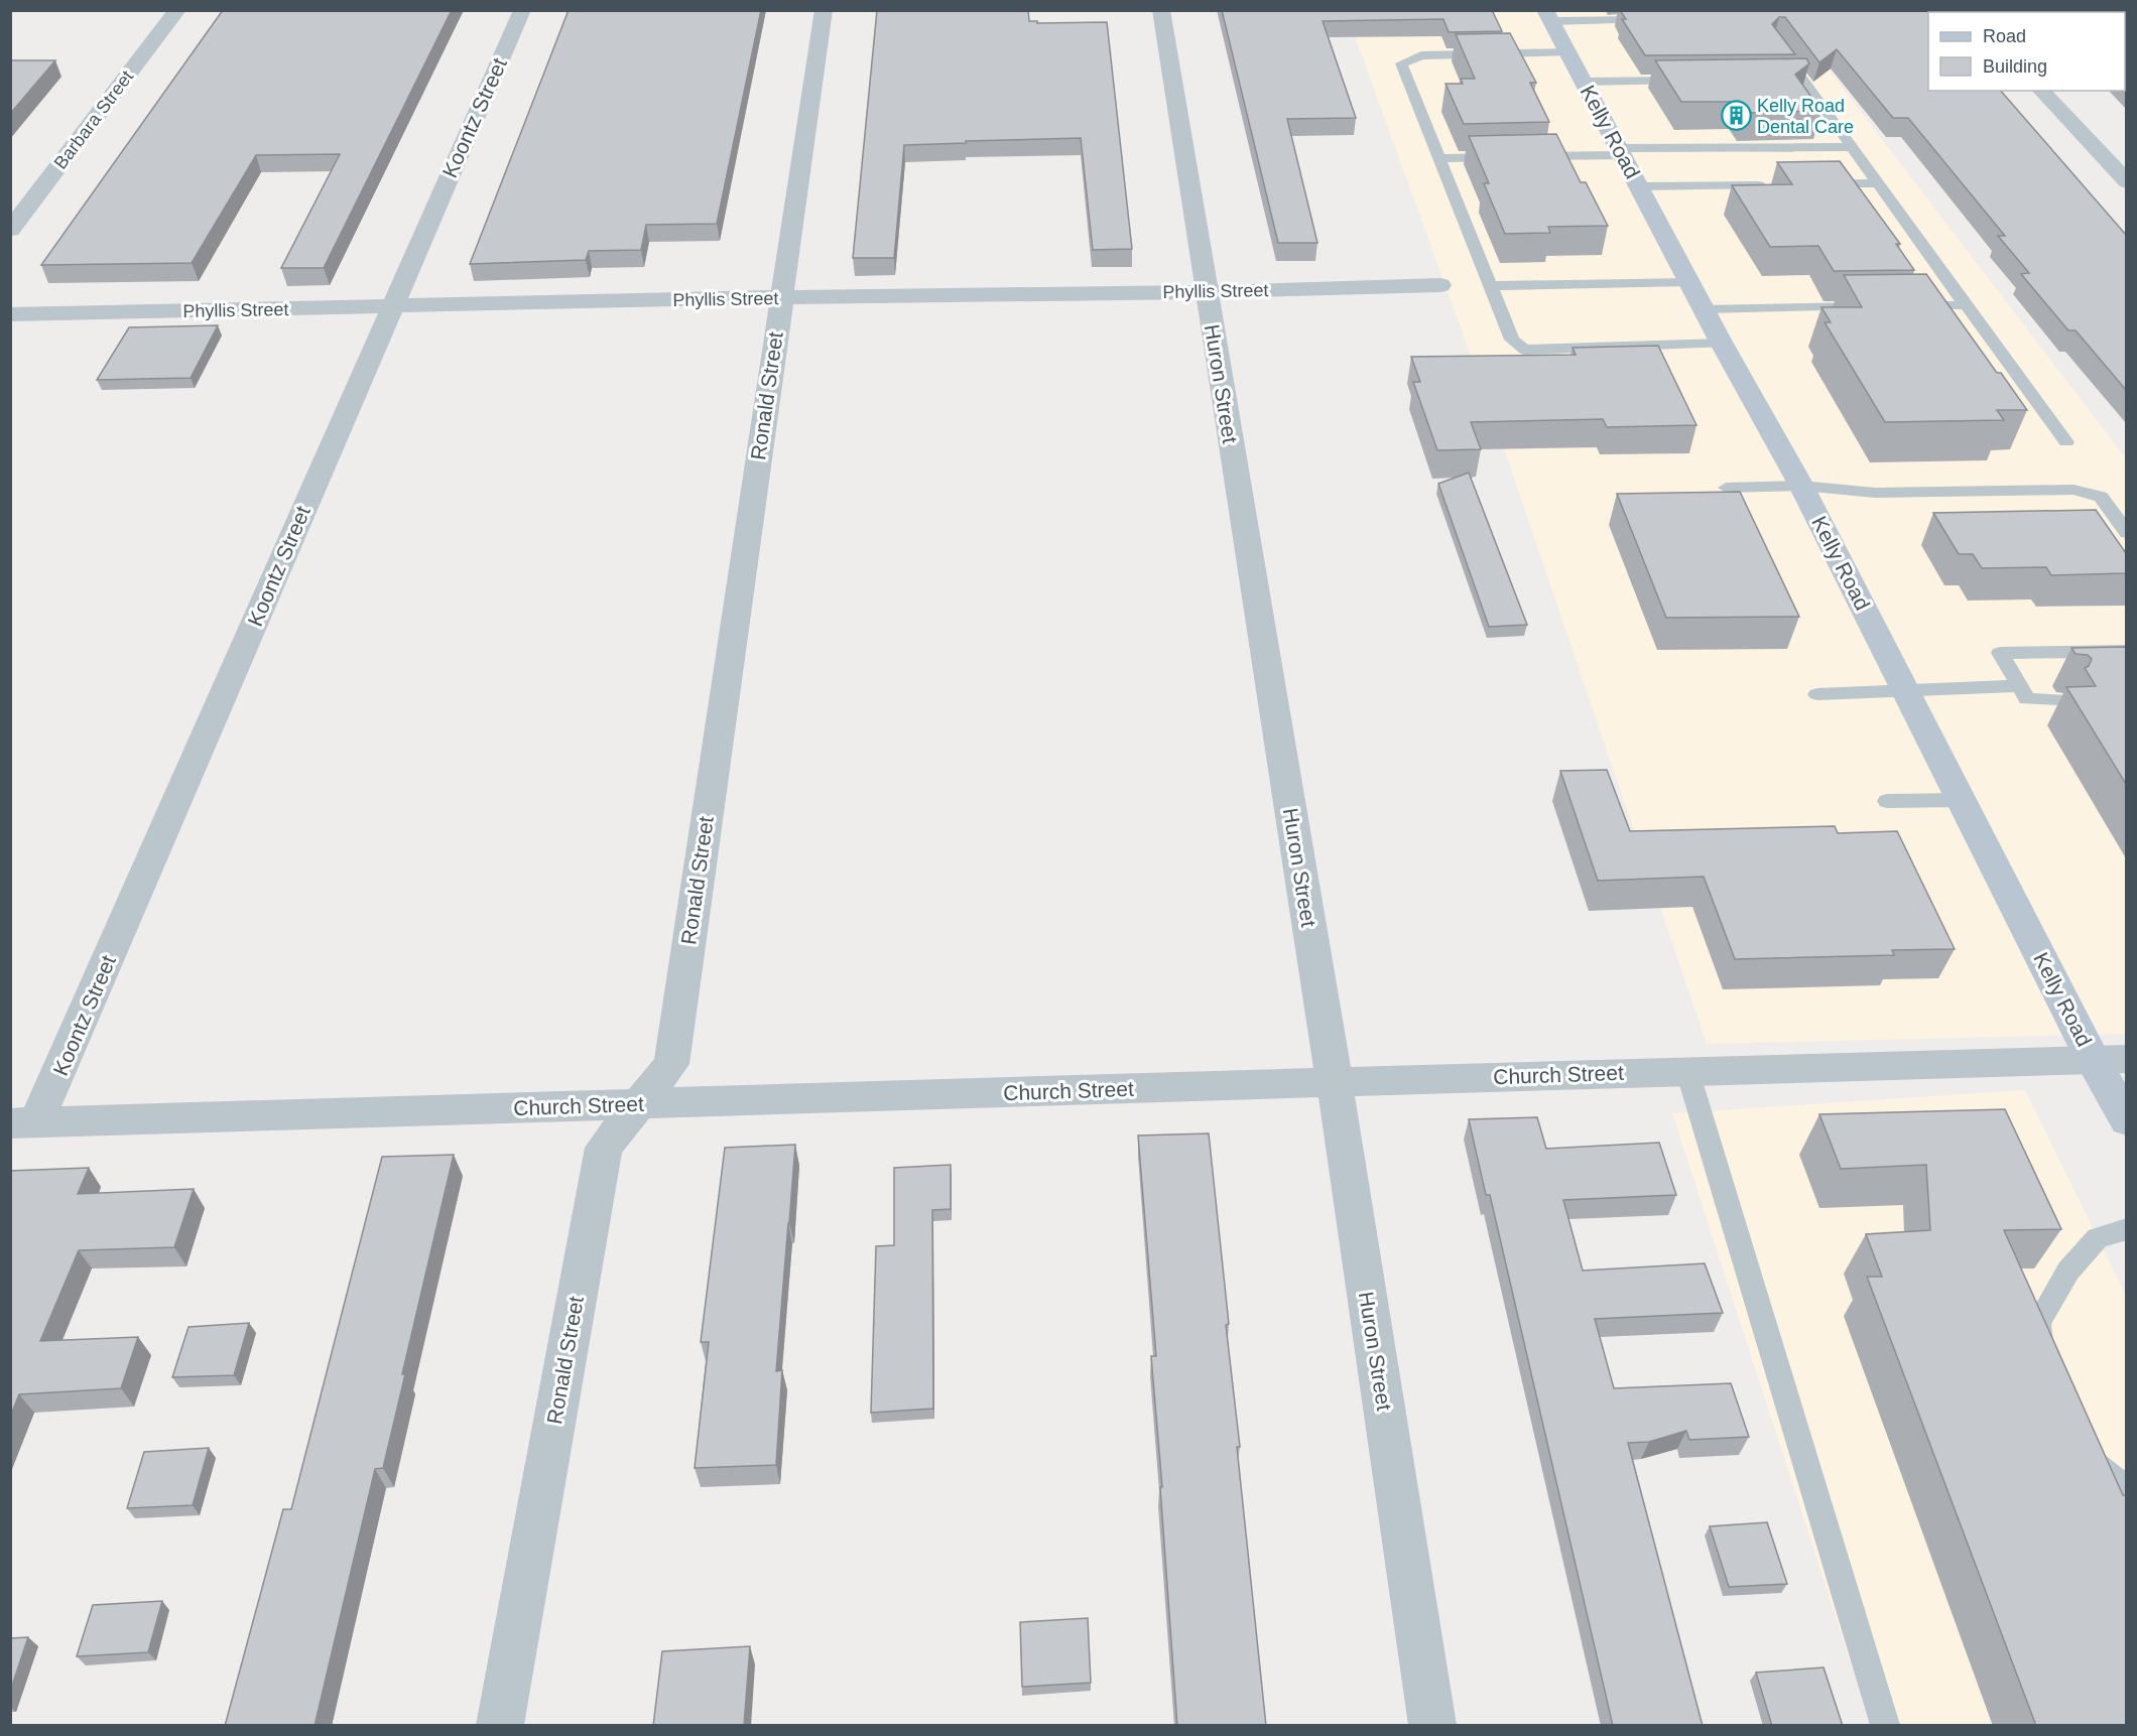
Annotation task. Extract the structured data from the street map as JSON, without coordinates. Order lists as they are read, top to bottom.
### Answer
{
  "streets": {
    "street": [
      "Koontz Street",
      "Barbara Street",
      "Kelly Road",
      "Phyllis Street",
      "Huron Street",
      "Ronald Street",
      "Church Street"
    ]
  },
  "crossings": [
    ["Koontz Street", "Phyllis Street"],
    ["Koontz Street", "Church Street"],
    ["Kelly Road", "Church Street"],
    ["Phyllis Street", "Huron Street"],
    ["Phyllis Street", "Ronald Street"],
    ["Huron Street", "Church Street"],
    ["Ronald Street", "Church Street"]
  ],
  "places": {
    "building": ["Kelly Road Dental Care"]
  },
  "legend": ["Road", "Building"]
}
